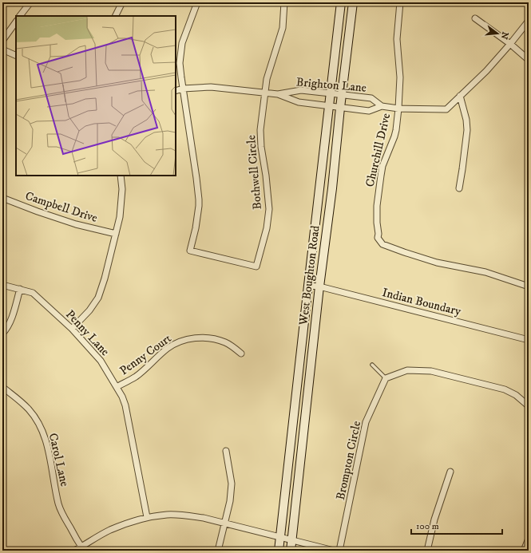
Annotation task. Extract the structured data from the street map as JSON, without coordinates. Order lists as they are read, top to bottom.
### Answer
{
  "streets": {
    "main road": ["West Boughton Road"],
    "street": [
      "Brighton Lane",
      "Churchill Drive",
      "Bothwell Circle",
      "Campbell Drive",
      "Indian Boundary",
      "Penny Lane",
      "Penny Court",
      "Carol Lane",
      "Brompton Circle"
    ]
  },
  "crossings": [
    ["Brighton Lane", "Churchill Drive"],
    ["Brighton Lane", "Bothwell Circle"],
    ["Brighton Lane", "West Boughton Road"],
    ["West Boughton Road", "Indian Boundary"],
    ["Penny Lane", "Penny Court"]
  ],
  "scale_bar": "100 m",
  "north": "right"
}
